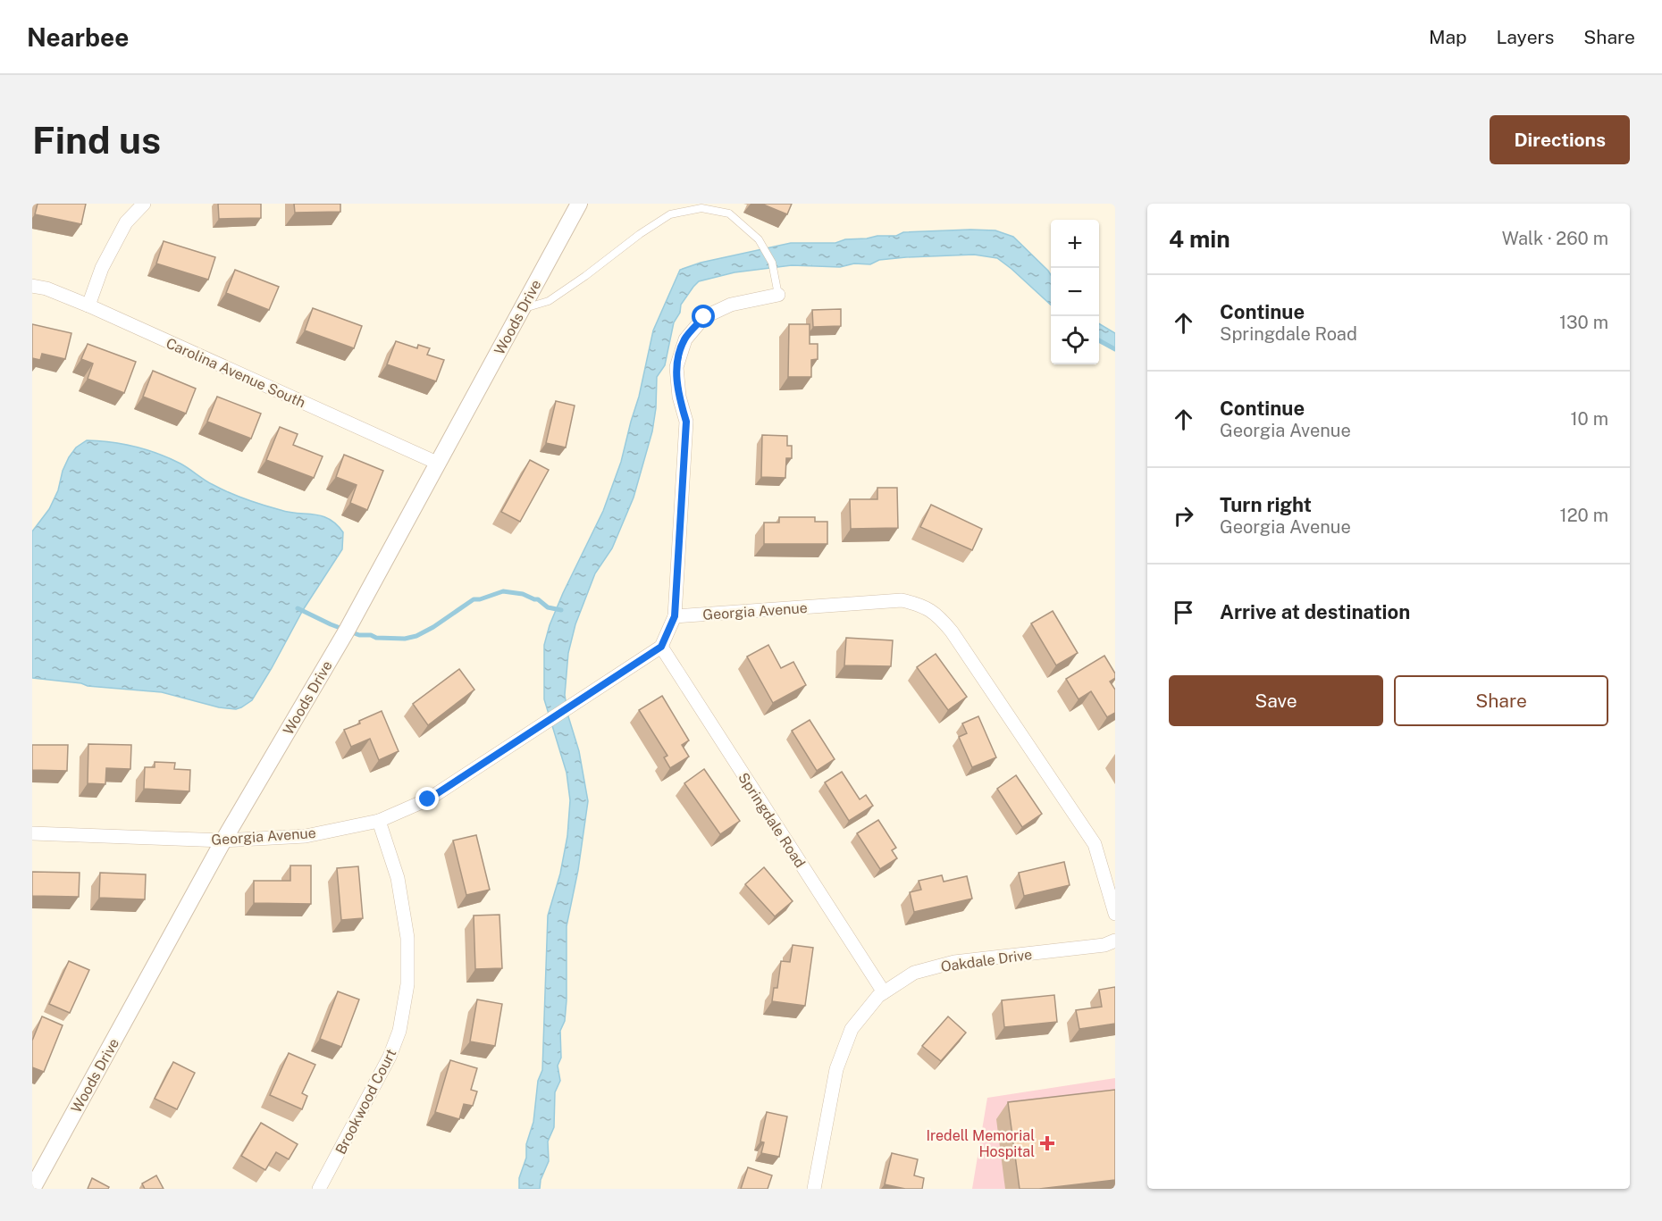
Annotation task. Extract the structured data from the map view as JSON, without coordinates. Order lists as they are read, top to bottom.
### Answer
{
  "streets": {
    "street": [
      "Woods Drive",
      "Carolina Avenue South",
      "Georgia Avenue",
      "Springdale Road",
      "Oakdale Drive",
      "Brookwood Court"
    ]
  },
  "crossings": [
    ["Woods Drive", "Carolina Avenue South"],
    ["Woods Drive", "Georgia Avenue"],
    ["Georgia Avenue", "Springdale Road"],
    ["Georgia Avenue", "Brookwood Court"],
    ["Springdale Road", "Oakdale Drive"]
  ],
  "places": {
    "health": ["Iredell Memorial Hospital"]
  },
  "page": {
    "header": "Nearbee",
    "nav": ["Map", "Layers", "Share"],
    "buttons": [
      "Directions",
      ["Save", "Share"]
    ],
    "title": "Find us",
    "heading": ["4 min", "Walk · 260 m"],
    "map_buttons": ["+", "−"],
    "list": [
      ["Continue", "Springdale Road", "130 m"],
      ["Continue", "Georgia Avenue", "10 m"],
      ["Turn right", "Georgia Avenue", "120 m"],
      "Arrive at destination"
    ]
  }
}
